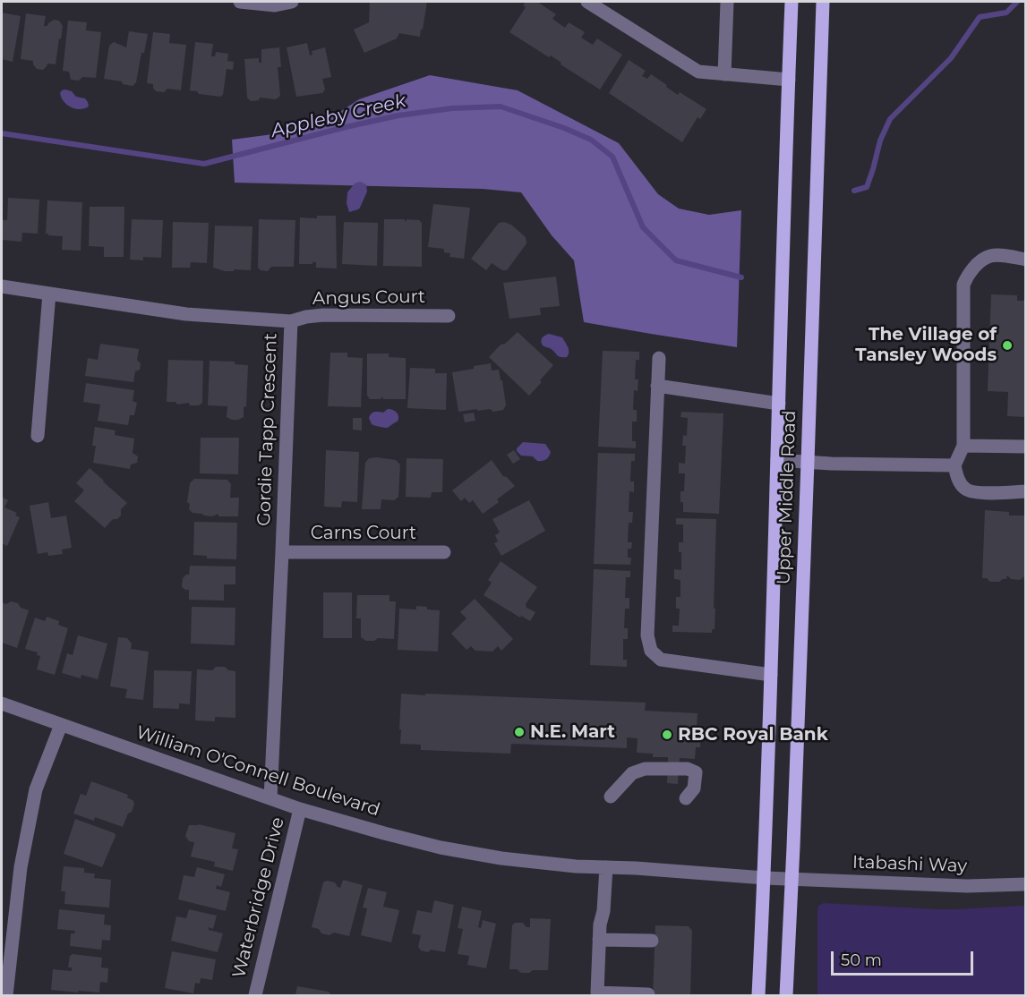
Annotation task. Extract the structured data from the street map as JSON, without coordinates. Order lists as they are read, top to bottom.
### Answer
{
  "streets": {
    "main road": ["Upper Middle Road"],
    "street": [
      "Angus Court",
      "Gordie Tapp Crescent",
      "Carns Court",
      "William O'Connell Boulevard",
      "Itabashi Way",
      "Waterbridge Drive"
    ]
  },
  "crossings": [
    ["Angus Court", "Gordie Tapp Crescent"],
    ["Gordie Tapp Crescent", "Carns Court"],
    ["Gordie Tapp Crescent", "William O'Connell Boulevard"],
    ["Upper Middle Road", "William O'Connell Boulevard"],
    ["Upper Middle Road", "Itabashi Way"],
    ["William O'Connell Boulevard", "Itabashi Way"],
    ["William O'Connell Boulevard", "Waterbridge Drive"]
  ],
  "water": ["Appleby Creek"],
  "places": ["The Village of Tansley Woods", "N.E. Mart", "RBC Royal Bank"],
  "scale_bar": "50 m"
}
